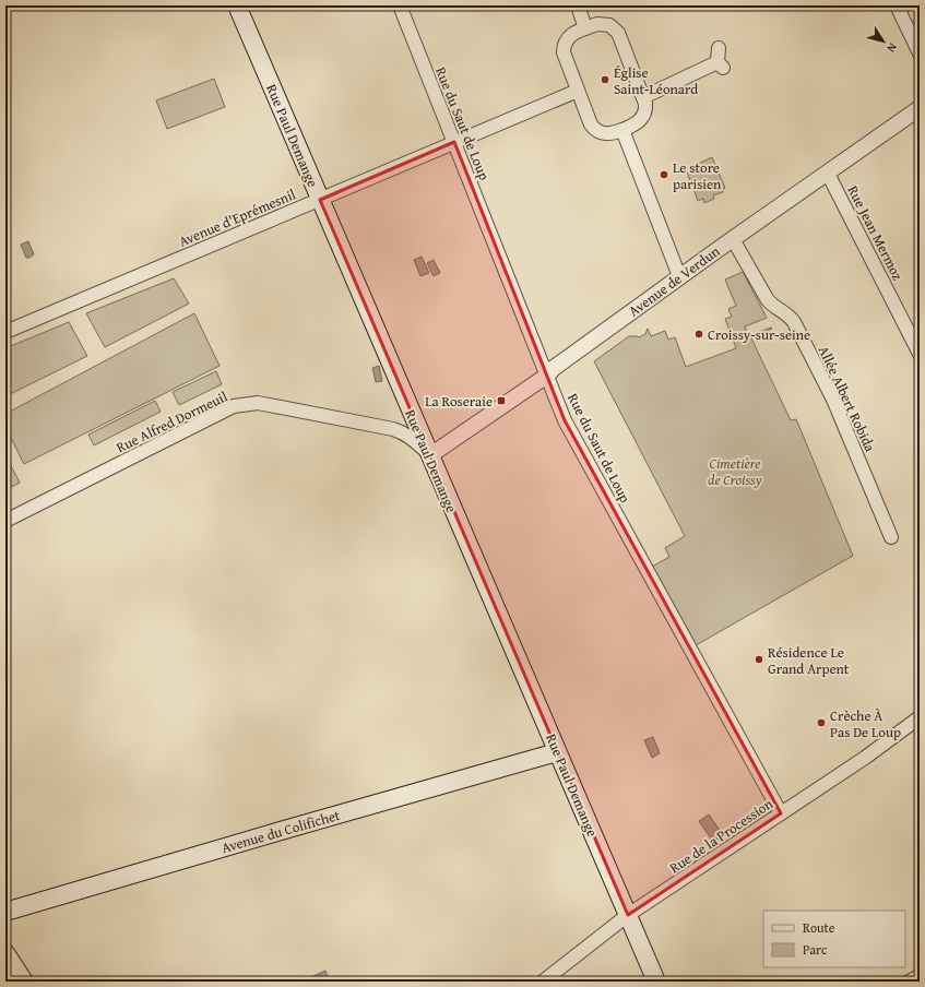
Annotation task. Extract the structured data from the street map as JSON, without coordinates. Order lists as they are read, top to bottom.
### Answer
{
  "streets": {
    "main road": ["Rue Paul Demange", "Avenue du Colifichet"],
    "street": [
      "Rue du Saut de Loup",
      "Avenue d'Eprémesnil",
      "Rue Jean Mermoz",
      "Avenue de Verdun",
      "Allée Albert Robida",
      "Rue Alfred Dormeuil",
      "Rue de la Procession"
    ]
  },
  "crossings": [
    ["Rue du Saut de Loup", "Avenue d'Eprémesnil"],
    ["Rue du Saut de Loup", "Avenue de Verdun"],
    ["Rue du Saut de Loup", "Rue de la Procession"],
    ["Rue Paul Demange", "Avenue d'Eprémesnil"],
    ["Rue Paul Demange", "Avenue de Verdun"],
    ["Rue Paul Demange", "Rue Alfred Dormeuil"],
    ["Rue Paul Demange", "Avenue du Colifichet"],
    ["Rue Paul Demange", "Rue de la Procession"],
    ["Rue Jean Mermoz", "Avenue de Verdun"],
    ["Avenue de Verdun", "Allée Albert Robida"],
    ["Avenue de Verdun", "Rue Alfred Dormeuil"]
  ],
  "parks": ["Cimetière de Croissy"],
  "places": {
    "other": [
      "Église Saint-Léonard",
      "Le store parisien",
      "Croissy-sur-seine",
      "Résidence Le Grand Arpent",
      "Crèche À Pas De Loup"
    ],
    "transit": ["La Roseraie"]
  },
  "legend": ["Route", "Parc"],
  "north": "bottom right"
}
